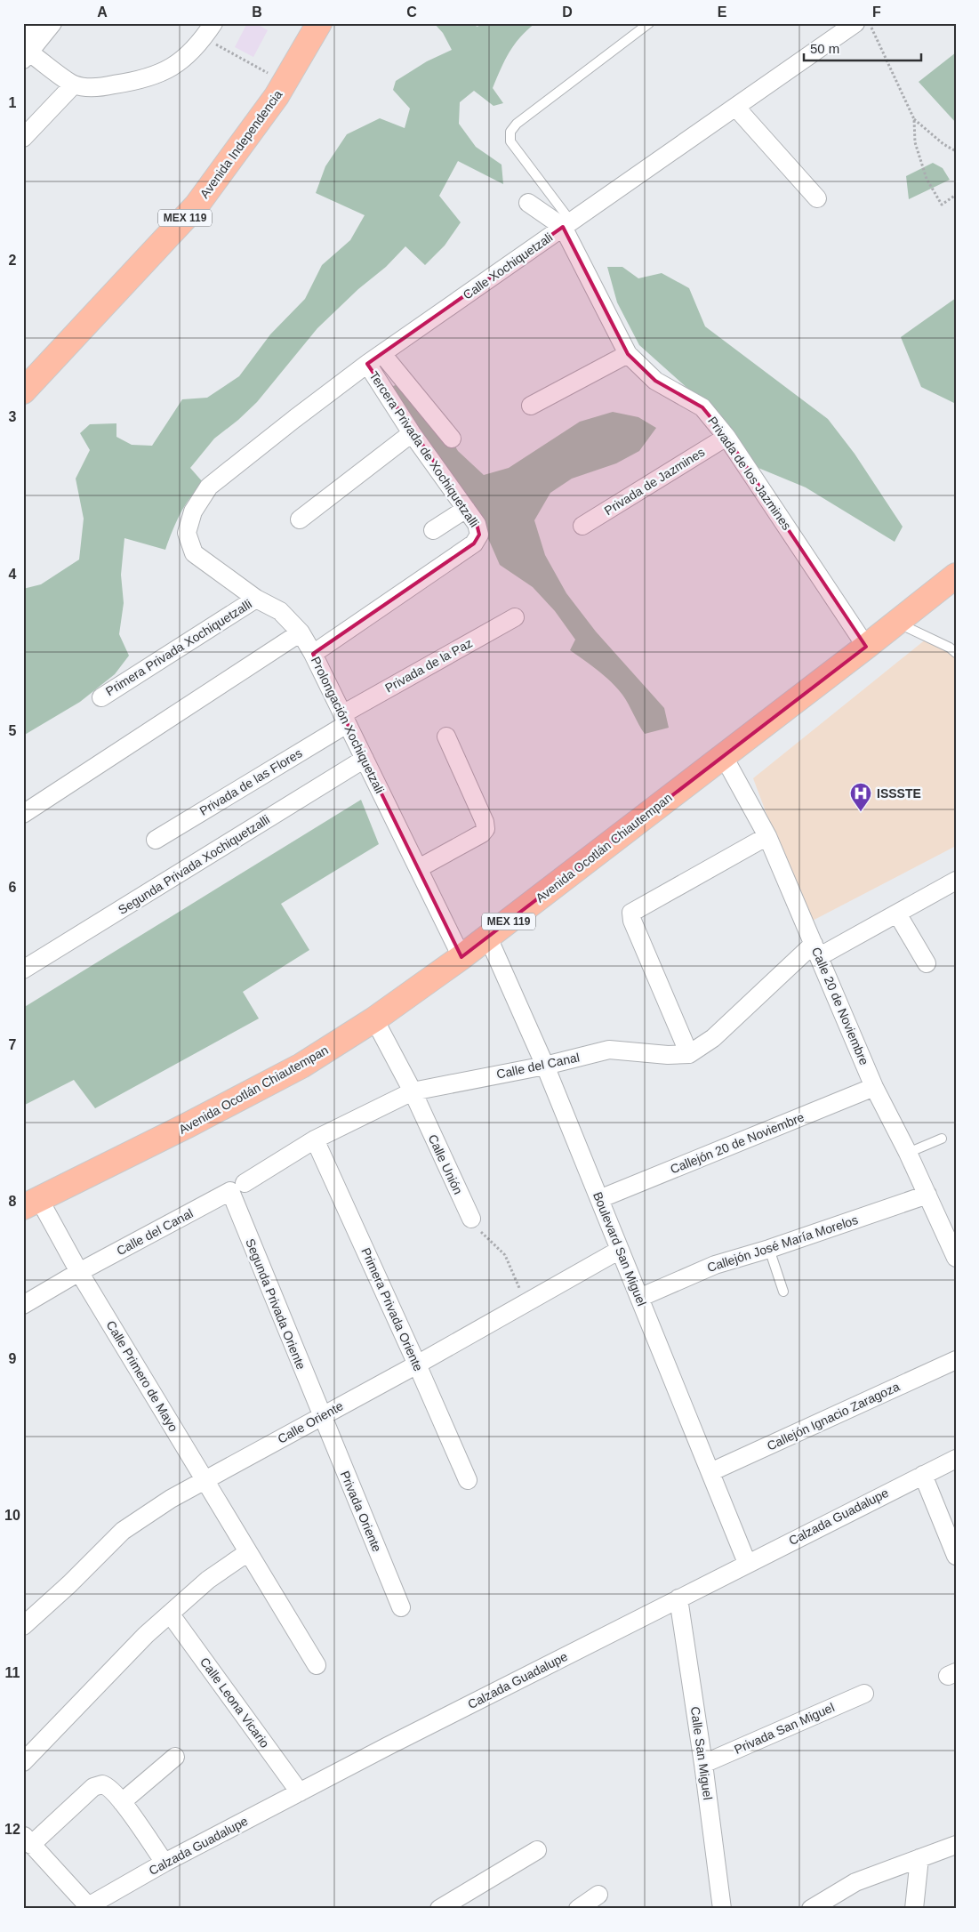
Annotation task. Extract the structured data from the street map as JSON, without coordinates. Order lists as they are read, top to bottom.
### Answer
{
  "streets": {
    "main road": ["Avenida Independencia", "MEX 119", "Avenida Ocotlán Chiautempan"],
    "street": [
      "Calle Xochiquetzali",
      "Tercera Privada de Xochiquetzalli",
      "Privada de los Jazmines",
      "Privada de Jazmines",
      "Primera Privada Xochiquetzalli",
      "Privada de la Paz",
      "Prolongación Xochiquetzali",
      "Privada de las Flores",
      "Segunda Privada Xochiquetzalli",
      "Calle 20 de Noviembre",
      "Calle del Canal",
      "Callejón 20 de Noviembre",
      "Calle Unión",
      "Callejón José María Morelos",
      "Boulevard San Miguel",
      "Segunda Privada Oriente",
      "Primera Privada Oriente",
      "Calle Primero de Mayo",
      "Callejón Ignacio Zaragoza",
      "Calle Oriente",
      "Privada Oriente",
      "Calzada Guadalupe",
      "Calle Leona Vicario",
      "Privada San Miguel",
      "Calle San Miguel"
    ]
  },
  "crossings": [
    ["Calle Xochiquetzali", "Tercera Privada de Xochiquetzalli"],
    ["Calle Xochiquetzali", "Privada de los Jazmines"],
    ["Calle Xochiquetzali", "Prolongación Xochiquetzali"],
    ["Tercera Privada de Xochiquetzalli", "Prolongación Xochiquetzali"],
    ["Privada de los Jazmines", "Privada de Jazmines"],
    ["Privada de los Jazmines", "Avenida Ocotlán Chiautempan"],
    ["Primera Privada Xochiquetzalli", "Prolongación Xochiquetzali"],
    ["Privada de la Paz", "Prolongación Xochiquetzali"],
    ["Privada de la Paz", "Privada de las Flores"],
    ["Prolongación Xochiquetzali", "Privada de las Flores"],
    ["Prolongación Xochiquetzali", "Avenida Ocotlán Chiautempan"],
    ["Prolongación Xochiquetzali", "Segunda Privada Xochiquetzalli"],
    ["Avenida Ocotlán Chiautempan", "Calle 20 de Noviembre"],
    ["Avenida Ocotlán Chiautempan", "Calle Unión"],
    ["Avenida Ocotlán Chiautempan", "Boulevard San Miguel"],
    ["Avenida Ocotlán Chiautempan", "Calle Primero de Mayo"],
    ["Calle 20 de Noviembre", "Callejón 20 de Noviembre"],
    ["Calle 20 de Noviembre", "Callejón José María Morelos"],
    ["Calle del Canal", "Calle Unión"],
    ["Calle del Canal", "Boulevard San Miguel"],
    ["Calle del Canal", "Segunda Privada Oriente"],
    ["Calle del Canal", "Primera Privada Oriente"],
    ["Calle del Canal", "Calle Primero de Mayo"],
    ["Callejón 20 de Noviembre", "Boulevard San Miguel"],
    ["Callejón José María Morelos", "Boulevard San Miguel"],
    ["Boulevard San Miguel", "Callejón Ignacio Zaragoza"],
    ["Boulevard San Miguel", "Calle Oriente"],
    ["Boulevard San Miguel", "Calzada Guadalupe"],
    ["Segunda Privada Oriente", "Calle Oriente"],
    ["Segunda Privada Oriente", "Privada Oriente"],
    ["Primera Privada Oriente", "Calle Oriente"],
    ["Calle Primero de Mayo", "Calle Oriente"],
    ["Calle Oriente", "Privada Oriente"],
    ["Calzada Guadalupe", "Calle Leona Vicario"],
    ["Calzada Guadalupe", "Calle San Miguel"],
    ["Privada San Miguel", "Calle San Miguel"]
  ],
  "places": {
    "hospital": ["ISSSTE"]
  },
  "scale_bar": "50 m",
  "grid": {
    "columns": [
      "A",
      "B",
      "C",
      "D",
      "E",
      "F"
    ],
    "rows": [
      "1",
      "2",
      "3",
      "4",
      "5",
      "6",
      "7",
      "8",
      "9",
      "10",
      "11",
      "12"
    ]
  }
}
